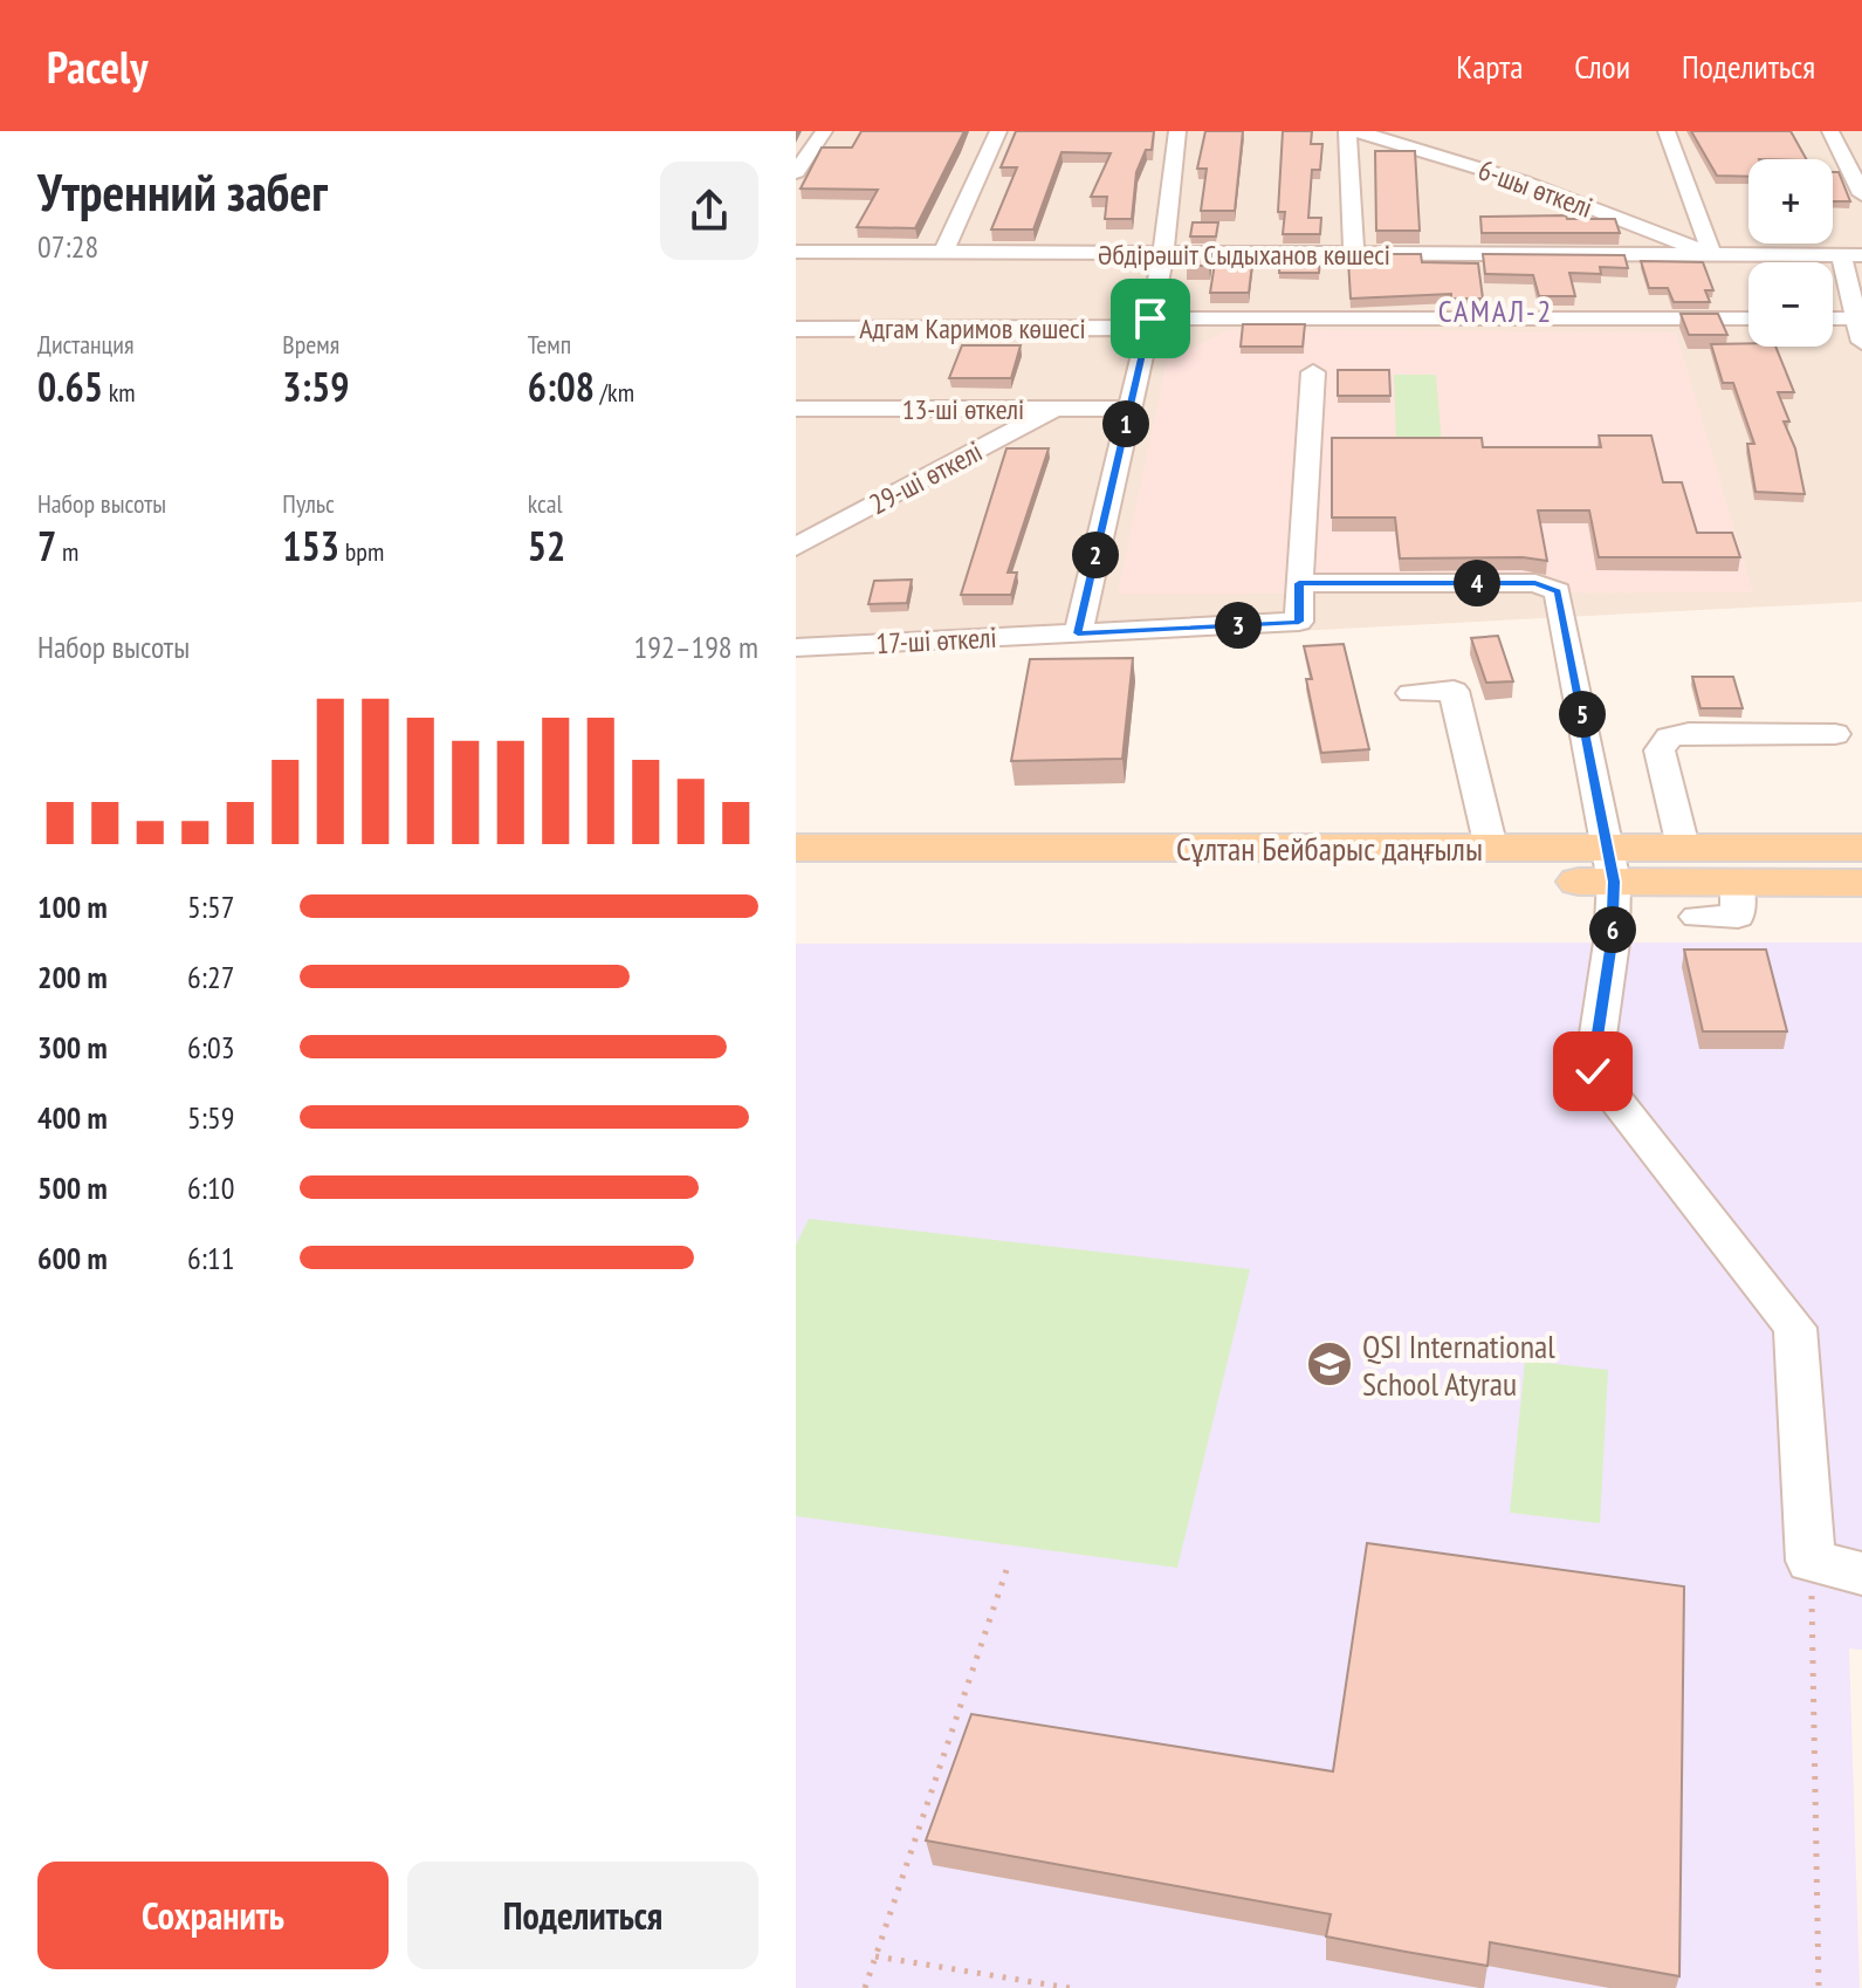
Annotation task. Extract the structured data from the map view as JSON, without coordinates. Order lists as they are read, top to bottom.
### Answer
{
  "streets": {
    "main road": ["Сұлтан Бейбарыс даңғылы"],
    "street": [
      "6-шы өткелі",
      "Әбдірәшіт Сыдыханов көшесі",
      "Адгам Каримов көшесі",
      "13-ші өткелі",
      "29-ші өткелі",
      "17-ші өткелі"
    ]
  },
  "crossings": [
    ["6-шы өткелі", "Әбдірәшіт Сыдыханов көшесі"],
    ["13-ші өткелі", "29-ші өткелі"]
  ],
  "districts": ["САМАЛ-2"],
  "places": {
    "school or university": ["QSI International School Atyrau"]
  },
  "page": {
    "header": "Pacely",
    "nav": ["Карта", "Слои", "Поделиться"],
    "heading": ["Утренний забег", "07:28"],
    "map_buttons": ["+", "−"],
    "stats": [
      ["Дистанция", "0.65 km"],
      ["Время", "3:59"],
      ["Темп", "6:08 /km"],
      ["Набор высоты", "7 m"],
      ["Пульс", "153 bpm"],
      ["kcal", "52"]
    ],
    "pins": [
      "1",
      "2",
      "4",
      "3",
      "5",
      "6"
    ],
    "chart": ["Набор высоты", "192–198 m"],
    "list": [
      {
        "name": "100 m",
        "note": "5:57"
      },
      {
        "name": "200 m",
        "note": "6:27"
      },
      {
        "name": "300 m",
        "note": "6:03"
      },
      {
        "name": "400 m",
        "note": "5:59"
      },
      {
        "name": "500 m",
        "note": "6:10"
      },
      {
        "name": "600 m",
        "note": "6:11"
      }
    ],
    "buttons": ["Сохранить", "Поделиться"]
  }
}
